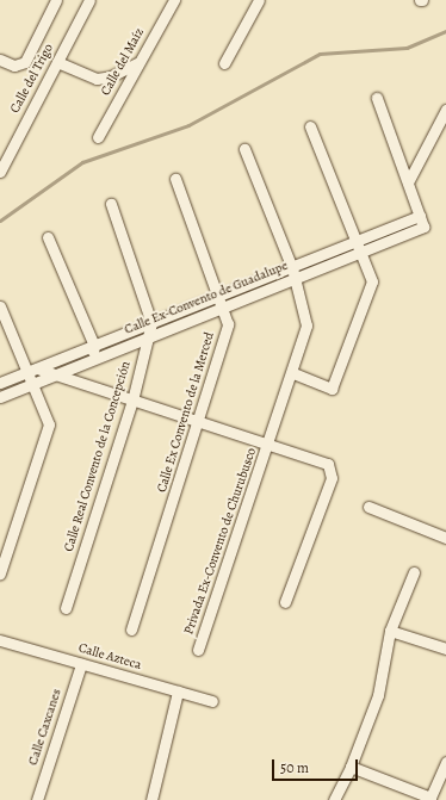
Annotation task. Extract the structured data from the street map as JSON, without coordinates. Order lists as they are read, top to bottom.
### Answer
{
  "streets": {
    "street": [
      "Calle del Maíz",
      "Calle del Trigo",
      "Calle Ex-Convento de Guadalupe",
      "Calle Ex Convento de la Merced",
      "Calle Real Convento de la Concepción",
      "Privada Ex-Convento de Churubusco",
      "Calle Azteca",
      "Calle Caxcanes"
    ]
  },
  "crossings": [
    ["Calle Ex-Convento de Guadalupe", "Calle Ex Convento de la Merced"],
    ["Calle Ex-Convento de Guadalupe", "Calle Real Convento de la Concepción"],
    ["Calle Ex-Convento de Guadalupe", "Privada Ex-Convento de Churubusco"],
    ["Calle Azteca", "Calle Caxcanes"]
  ],
  "scale_bar": "50 m"
}
